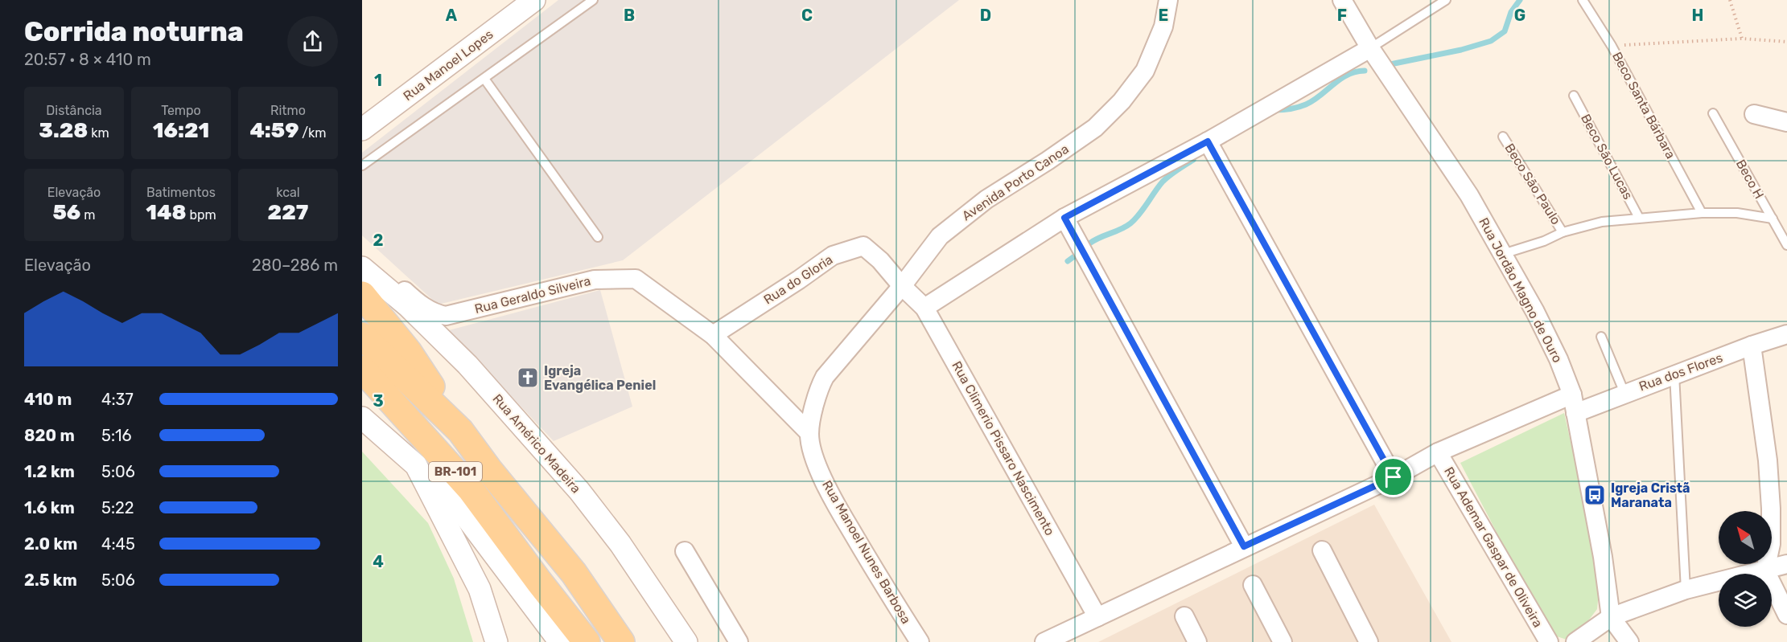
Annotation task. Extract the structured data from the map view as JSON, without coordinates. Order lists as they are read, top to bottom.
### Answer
{
  "streets": {
    "main road": ["BR-101"],
    "street": [
      "Rua Manoel Lopes",
      "Avenida Porto Canoa",
      "Rua do Gloria",
      "Rua Jordão Magno de Ouro",
      "Rua Geraldo Silveira",
      "Rua dos Flores",
      "Rua Américo Madeira",
      "Rua Climerio Pissaro Nascimento",
      "Rua Ademar Gaspar de Oliveira",
      "Rua Manoel Nunes Barbosa"
    ],
    "lane": [
      "Beco Santa Bárbara",
      "Beco São Lucas",
      "Beco H",
      "Beco São Paulo"
    ]
  },
  "crossings": [
    ["Avenida Porto Canoa", "Rua do Gloria"],
    ["Avenida Porto Canoa", "Rua Geraldo Silveira"],
    ["Avenida Porto Canoa", "Rua Climerio Pissaro Nascimento"],
    ["Avenida Porto Canoa", "Rua Manoel Nunes Barbosa"],
    ["Rua do Gloria", "Rua Geraldo Silveira"],
    ["Rua do Gloria", "Rua Climerio Pissaro Nascimento"],
    ["Rua Jordão Magno de Ouro", "Rua dos Flores"],
    ["Rua Geraldo Silveira", "Rua Manoel Nunes Barbosa"]
  ],
  "places": {
    "church": ["Igreja Evangélica Peniel"],
    "bus stop": ["Igreja Cristã Maranata"]
  },
  "north": "top left",
  "page": {
    "heading": ["Corrida noturna", "20:57 · 8 × 410 m"],
    "stats": [
      ["Distância", "3.28 km"],
      ["Tempo", "16:21"],
      ["Ritmo", "4:59 /km"],
      ["Elevação", "56 m"],
      ["Batimentos", "148 bpm"],
      ["kcal", "227"]
    ],
    "chart": ["Elevação", "280–286 m"],
    "list": [
      {
        "name": "410 m",
        "note": "4:37"
      },
      {
        "name": "820 m",
        "note": "5:16"
      },
      {
        "name": "1.2 km",
        "note": "5:06"
      },
      {
        "name": "1.6 km",
        "note": "5:22"
      },
      {
        "name": "2.0 km",
        "note": "4:45"
      },
      {
        "name": "2.5 km",
        "note": "5:06"
      }
    ]
  },
  "grid": {
    "columns": [
      "A",
      "B",
      "C",
      "D",
      "E",
      "F",
      "G",
      "H"
    ],
    "rows": [
      "1",
      "2",
      "3",
      "4"
    ]
  }
}
